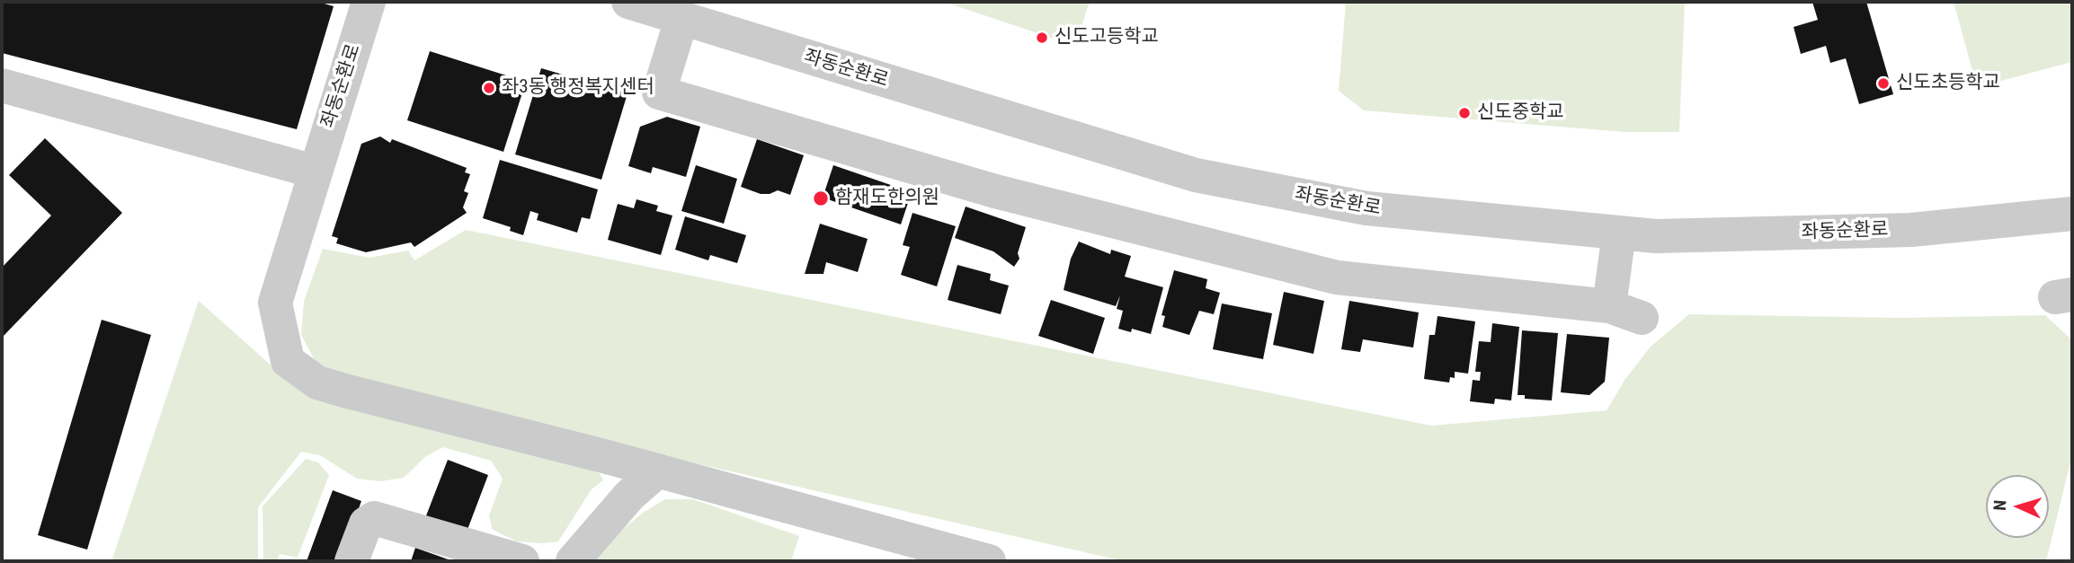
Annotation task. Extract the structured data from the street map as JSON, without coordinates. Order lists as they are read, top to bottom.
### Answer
{
  "streets": {
    "street": ["좌동순환로"]
  },
  "places": [
    "신도고등학교",
    "신도초등학교",
    "좌3동 행정복지센터",
    "신도중학교",
    "함재도한의원"
  ],
  "north": "left"
}
